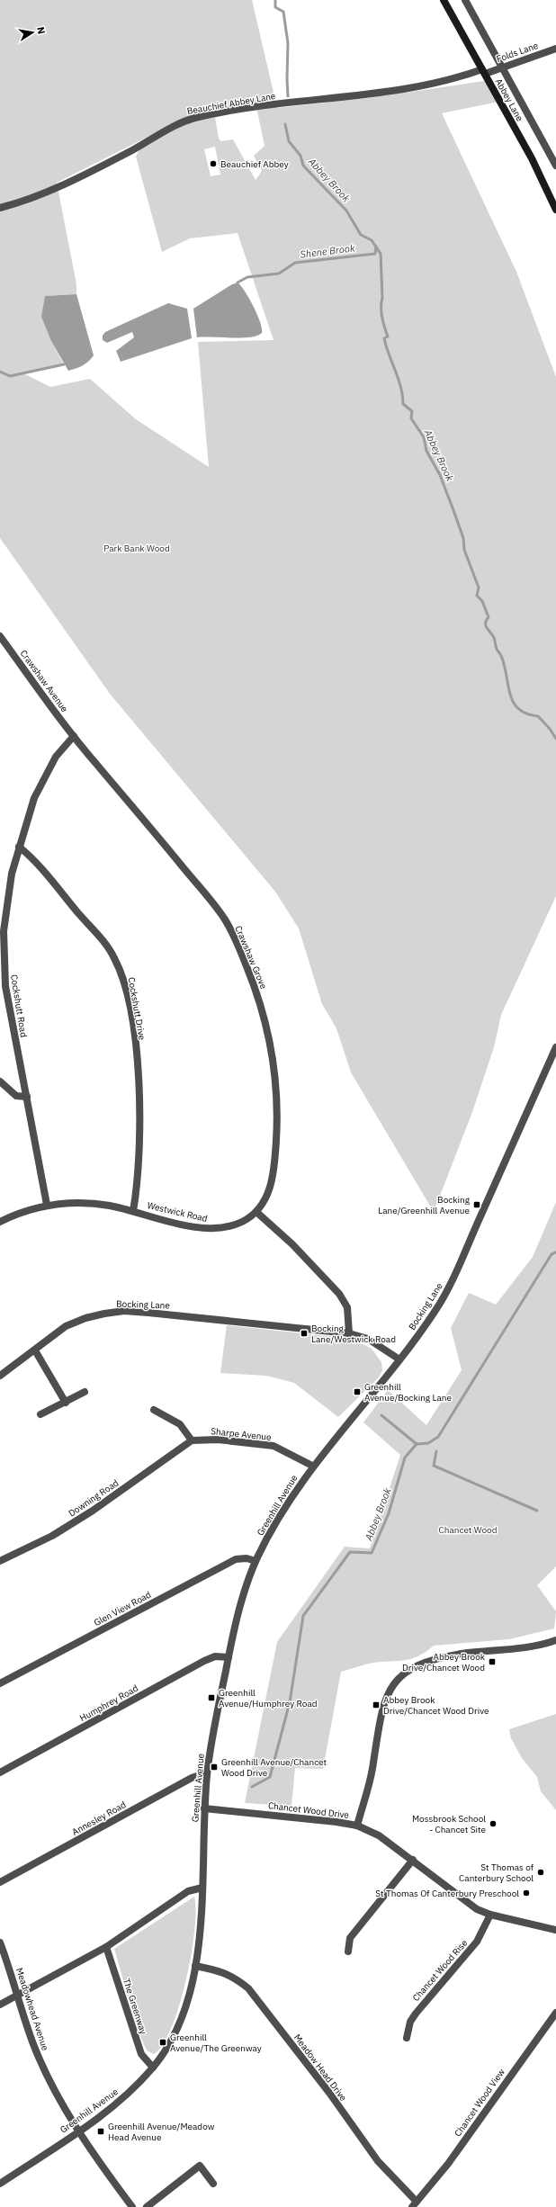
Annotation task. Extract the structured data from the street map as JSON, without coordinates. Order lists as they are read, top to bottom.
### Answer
{
  "streets": {
    "main road": ["Abbey Lane"],
    "street": [
      "Folds Lane",
      "Beauchief Abbey Lane",
      "Crawshaw Avenue",
      "Crawshaw Grove",
      "Cockshutt Road",
      "Cockshutt Drive",
      "Westwick Road",
      "Bocking Lane",
      "Sharpe Avenue",
      "Downing Road",
      "Greenhill Avenue",
      "Glen View Road",
      "Humphrey Road",
      "Chancet Wood Drive",
      "Annesley Road",
      "Chancet Wood Rise",
      "The Greenway",
      "Meadowhead Avenue",
      "Meadow Head Drive",
      "Chancet Wood View"
    ]
  },
  "crossings": [
    ["Folds Lane", "Abbey Lane"],
    ["Folds Lane", "Beauchief Abbey Lane"],
    ["Abbey Lane", "Beauchief Abbey Lane"],
    ["Crawshaw Avenue", "Crawshaw Grove"],
    ["Crawshaw Avenue", "Cockshutt Road"],
    ["Crawshaw Grove", "Cockshutt Road"],
    ["Crawshaw Grove", "Westwick Road"],
    ["Cockshutt Road", "Cockshutt Drive"],
    ["Cockshutt Road", "Westwick Road"],
    ["Cockshutt Drive", "Westwick Road"],
    ["Bocking Lane", "Greenhill Avenue"],
    ["Sharpe Avenue", "Downing Road"],
    ["Sharpe Avenue", "Greenhill Avenue"],
    ["Greenhill Avenue", "Glen View Road"],
    ["Greenhill Avenue", "Humphrey Road"],
    ["Greenhill Avenue", "Chancet Wood Drive"],
    ["Greenhill Avenue", "Annesley Road"],
    ["Greenhill Avenue", "The Greenway"],
    ["Greenhill Avenue", "Meadowhead Avenue"],
    ["Greenhill Avenue", "Meadow Head Drive"],
    ["Chancet Wood Drive", "Chancet Wood Rise"],
    ["Meadow Head Drive", "Chancet Wood View"]
  ],
  "water": ["Abbey Brook", "Shene Brook"],
  "parks": ["Park Bank Wood", "Chancet Wood"],
  "places": {
    "other": [
      "Beauchief Abbey",
      "Mossbrook School - Chancet Site",
      "St Thomas of Canterbury School",
      "St Thomas Of Canterbury Preschool"
    ],
    "transit": [
      "Bocking Lane/Greenhill Avenue",
      "Bocking Lane/Westwick Road",
      "Greenhill Avenue/Bocking Lane",
      "Abbey Brook Drive/Chancet Wood",
      "Greenhill Avenue/Humphrey Road",
      "Abbey Brook Drive/Chancet Wood Drive",
      "Greenhill Avenue/Chancet Wood Drive",
      "Greenhill Avenue/The Greenway",
      "Greenhill Avenue/Meadow Head Avenue"
    ]
  },
  "north": "right"
}
